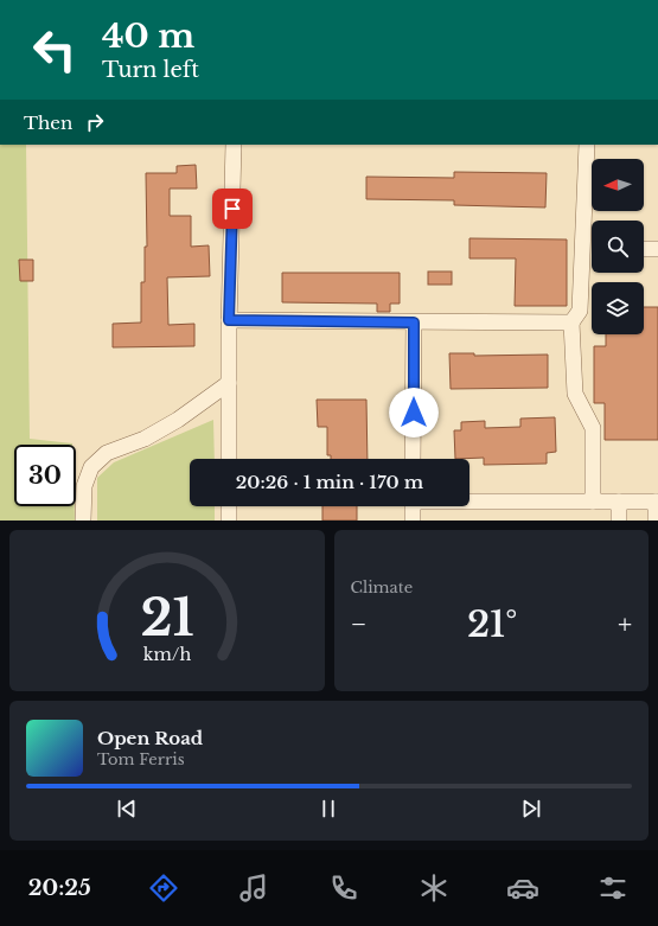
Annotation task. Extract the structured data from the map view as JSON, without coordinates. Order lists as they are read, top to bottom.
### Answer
{
  "north": "left",
  "page": {
    "turn": ["40 m", "Turn left"],
    "then": "Then",
    "limit": "30",
    "trip": "20:26 · 1 min · 170 m",
    "tile": "Climate",
    "heat": ["−", "21°", "+"],
    "song": ["Open Road", "Tom Ferris"],
    "tabs": "20:25",
    "gauge": ["21", "km/h"]
  }
}
